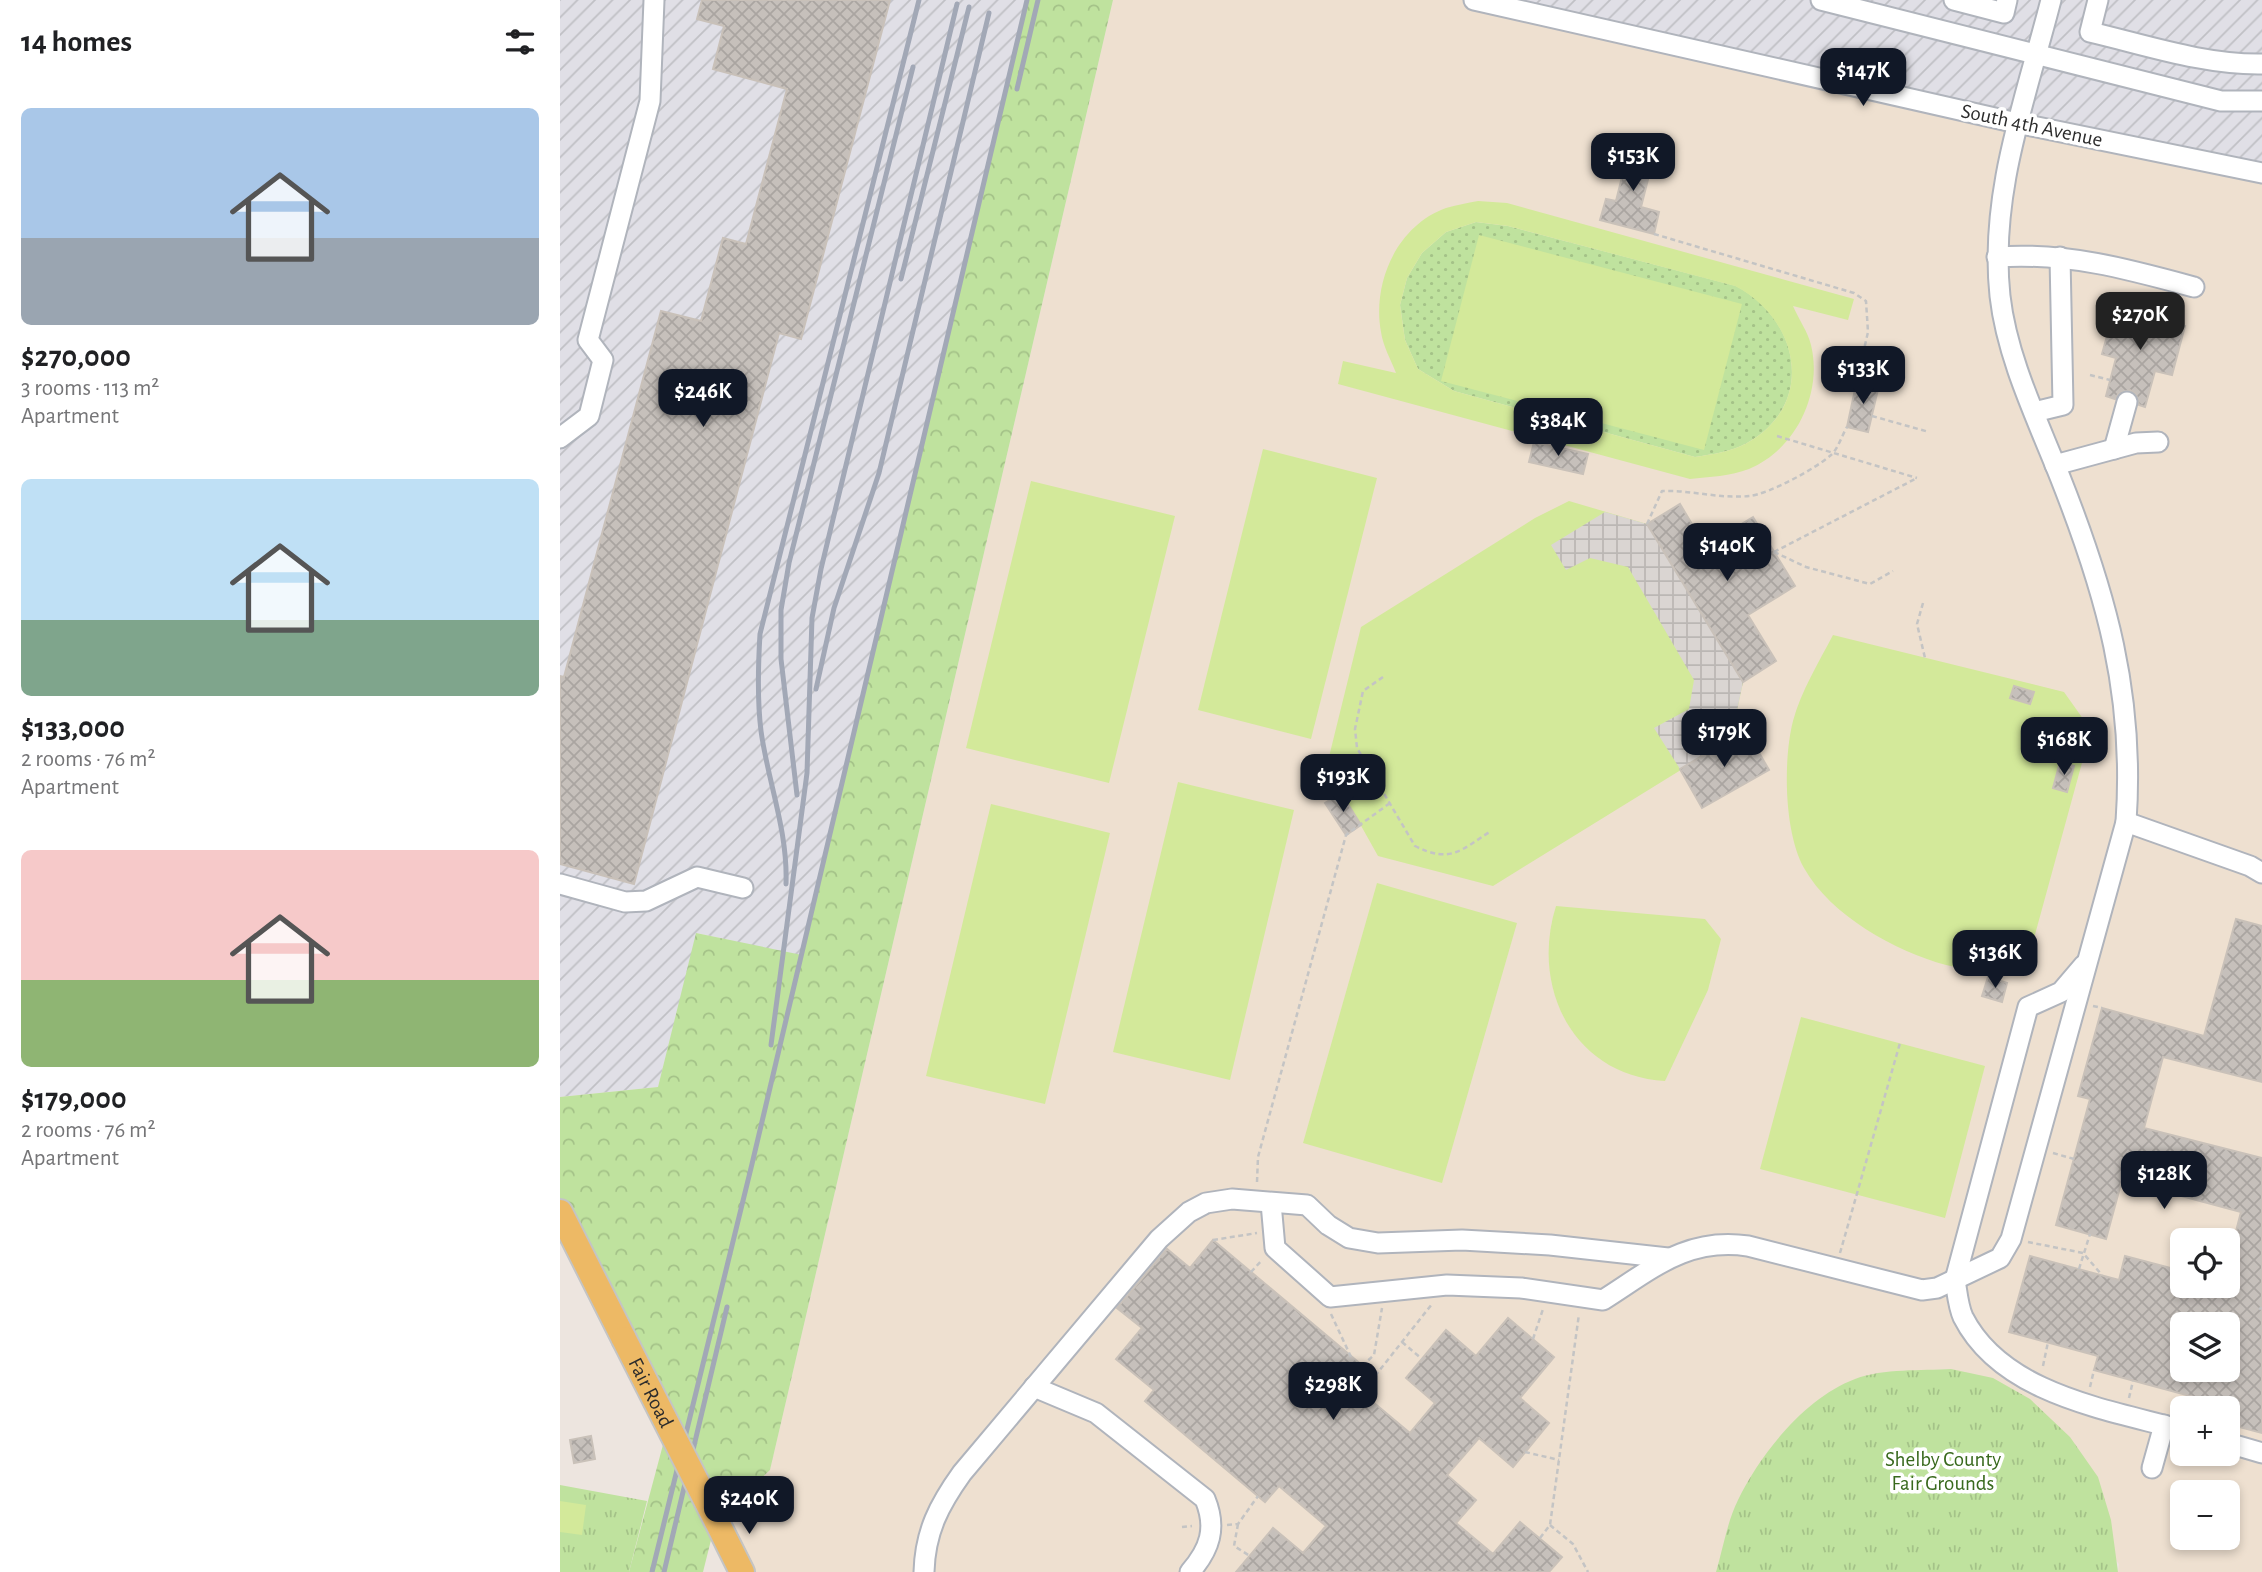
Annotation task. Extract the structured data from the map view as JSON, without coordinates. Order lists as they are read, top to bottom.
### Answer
{
  "streets": {
    "main road": ["Fair Road"],
    "street": ["South 4th Avenue"]
  },
  "parks": ["Shelby County Fair Grounds"],
  "page": {
    "heading": "14 homes",
    "price": [
      "$147K",
      "$153K",
      "$270K",
      "$133K",
      "$246K",
      "$384K",
      "$140K",
      "$179K",
      "$168K",
      "$193K",
      "$136K",
      "$128K",
      "$298K",
      "$240K"
    ],
    "list": [
      {
        "name": "$270,000",
        "note": "3 rooms · 113 m² · Apartment"
      },
      {
        "name": "$133,000",
        "note": "2 rooms · 76 m² · Apartment"
      },
      {
        "name": "$179,000",
        "note": "2 rooms · 76 m² · Apartment"
      }
    ],
    "map_buttons": ["+", "−"]
  }
}
